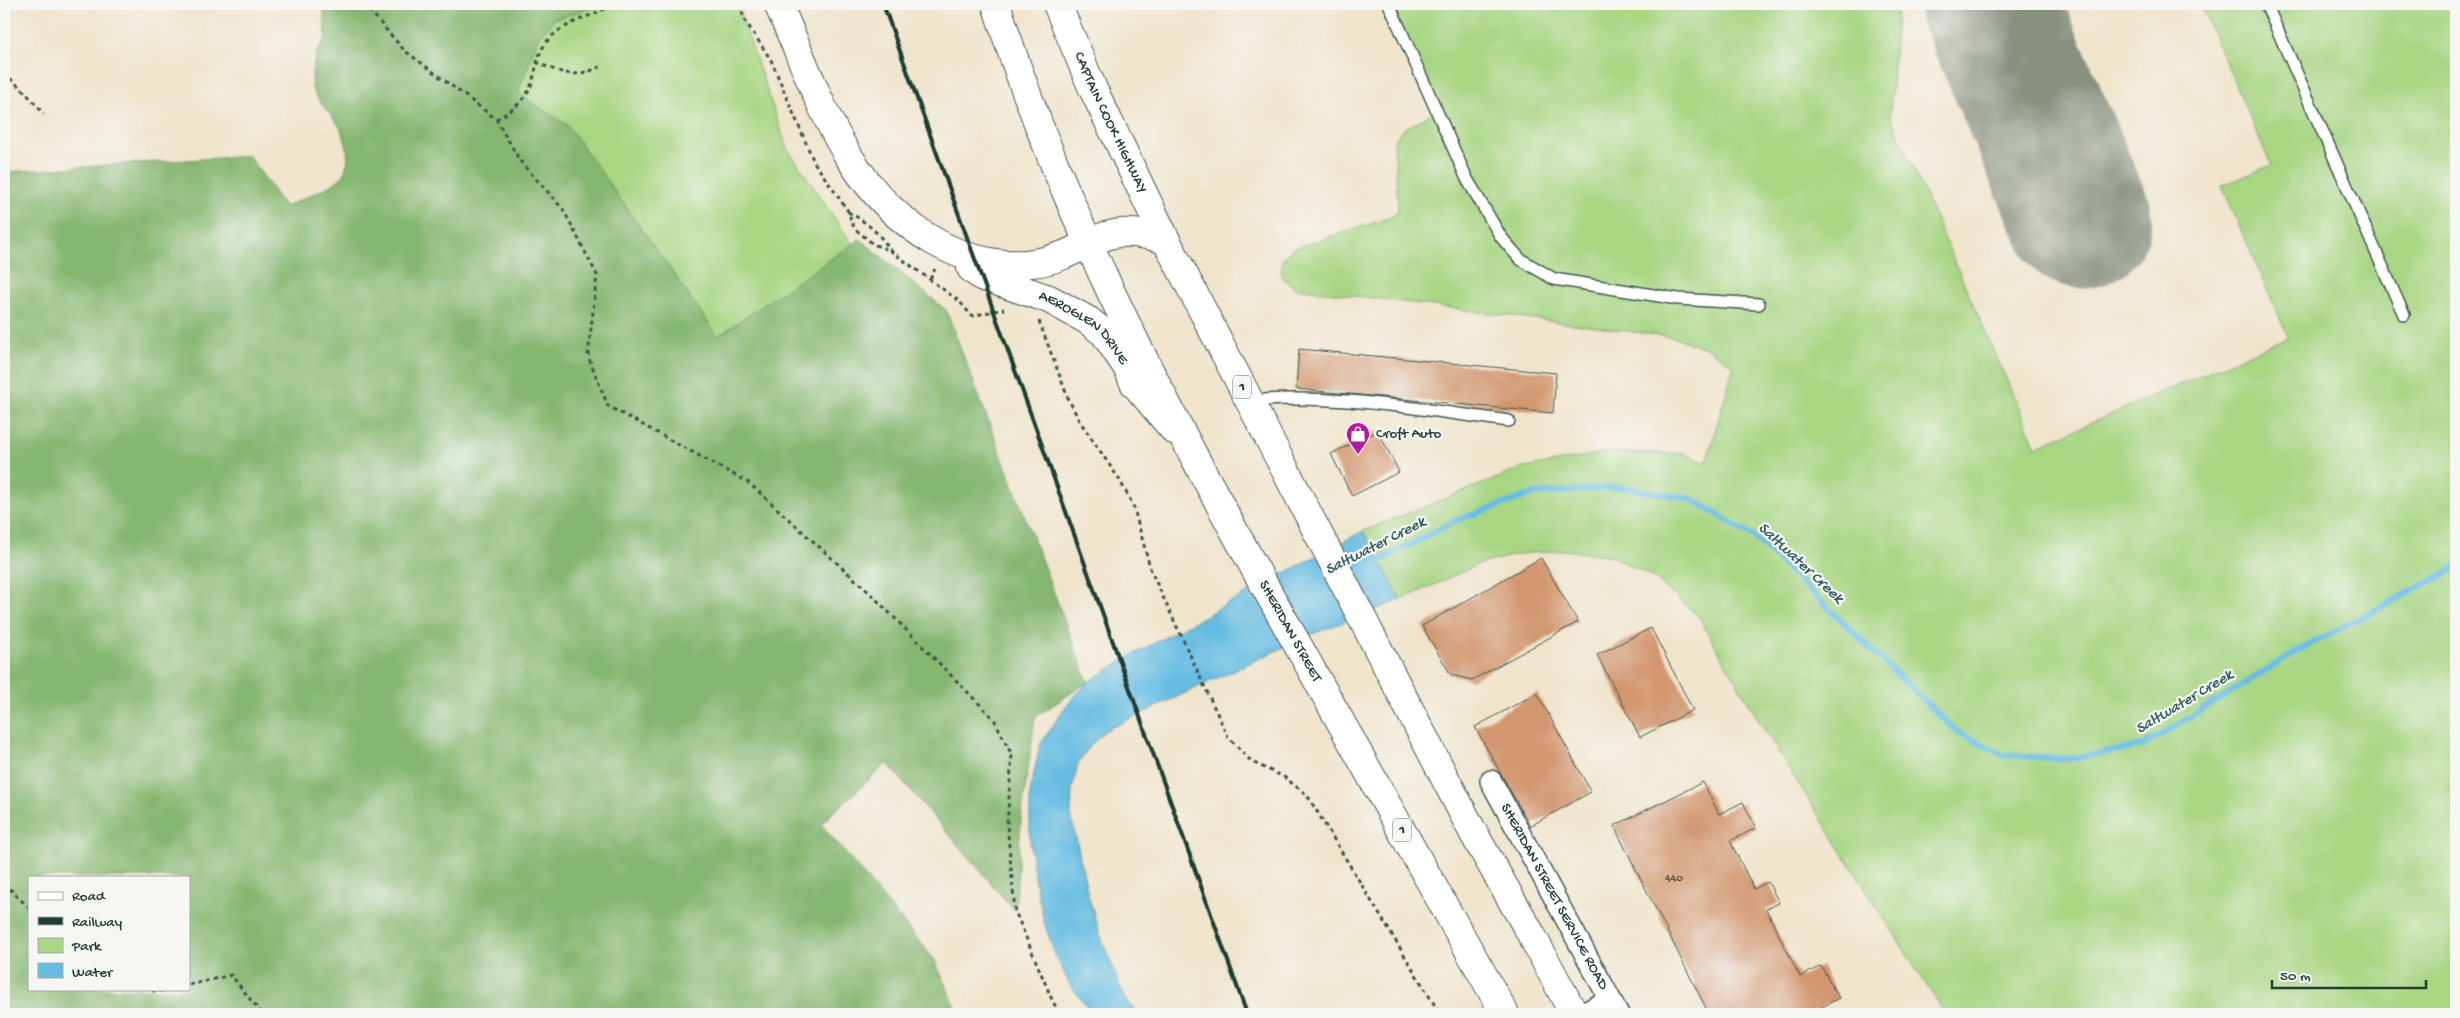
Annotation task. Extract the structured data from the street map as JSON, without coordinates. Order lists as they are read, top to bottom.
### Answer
{
  "streets": {
    "main road": [
      "CAPTAIN COOK HIGHWAY",
      "AEROGLEN DRIVE",
      "1",
      "SHERIDAN STREET"
    ],
    "street": ["SHERIDAN STREET SERVICE ROAD"]
  },
  "crossings": [
    ["CAPTAIN COOK HIGHWAY", "AEROGLEN DRIVE"],
    ["CAPTAIN COOK HIGHWAY", "1"],
    ["AEROGLEN DRIVE", "1"],
    ["AEROGLEN DRIVE", "SHERIDAN STREET"],
    ["1", "SHERIDAN STREET"]
  ],
  "water": ["Saltwater Creek"],
  "places": {
    "shop": ["Croft Auto"]
  },
  "house_numbers": ["440"],
  "legend": [
    "Road",
    "Railway",
    "Park",
    "Water"
  ],
  "scale_bar": "50 m"
}
